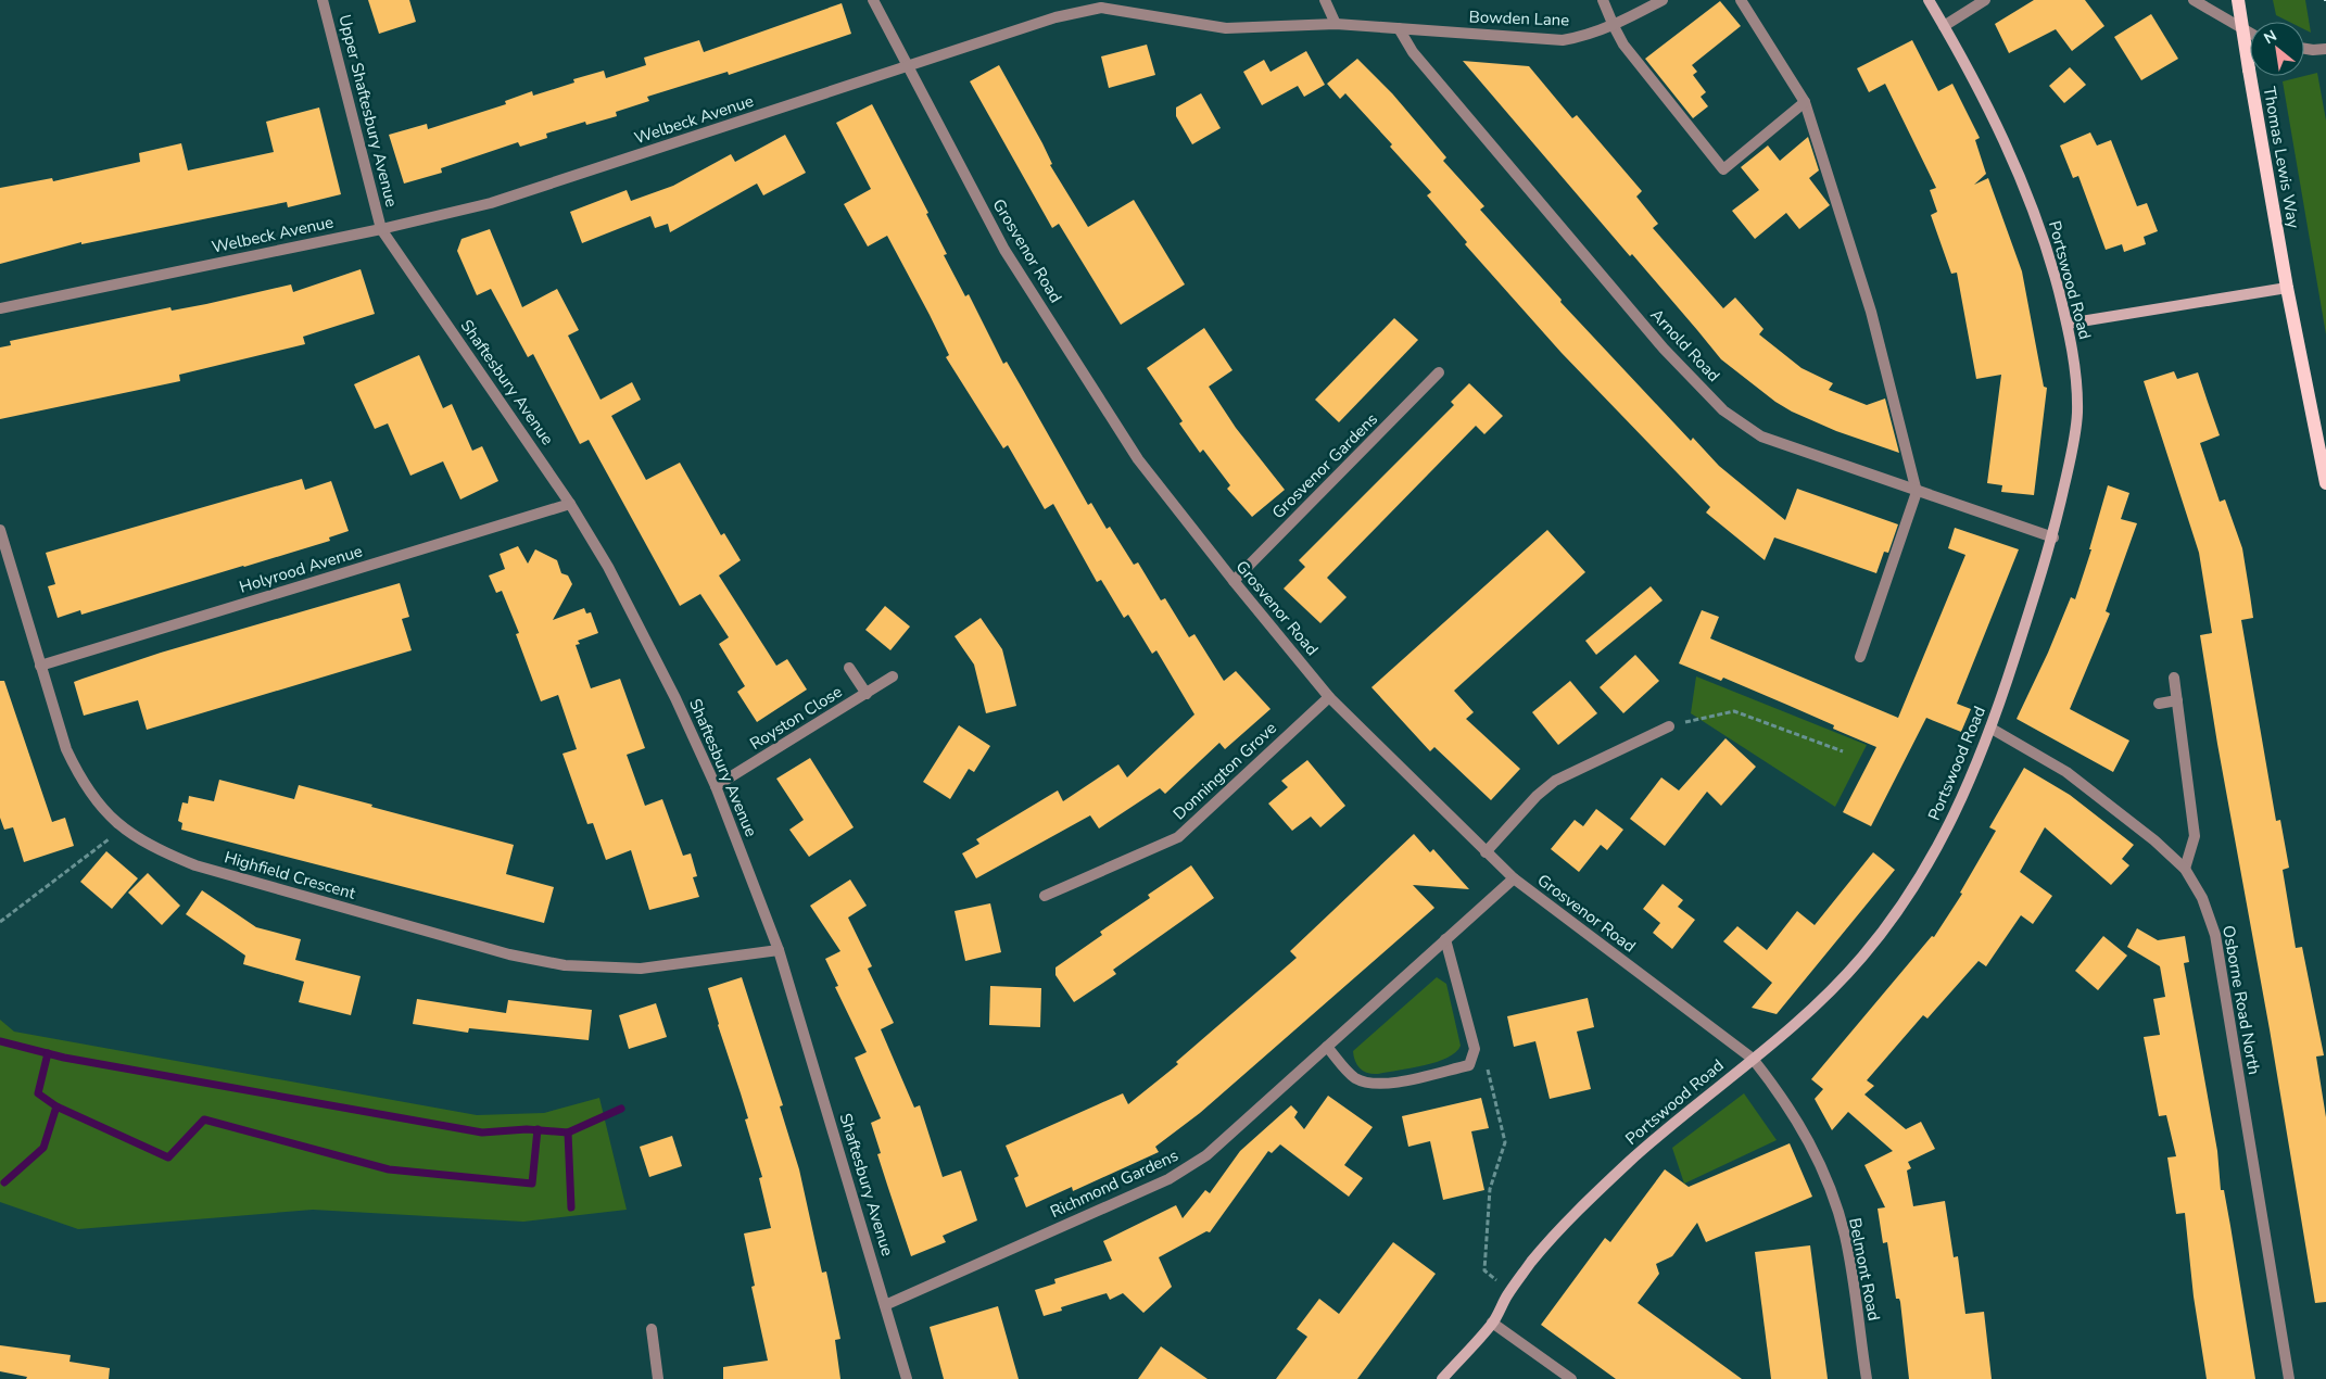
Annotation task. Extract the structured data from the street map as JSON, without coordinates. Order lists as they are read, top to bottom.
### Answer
{
  "streets": {
    "main road": ["Thomas Lewis Way"],
    "street": [
      "Bowden Lane",
      "Upper Shaftesbury Avenue",
      "Welbeck Avenue",
      "Grosvenor Road",
      "Portswood Road",
      "Arnold Road",
      "Shaftesbury Avenue",
      "Grosvenor Gardens",
      "Holyrood Avenue",
      "Royston Close",
      "Donnington Grove",
      "Highfield Crescent",
      "Osborne Road North",
      "Richmond Gardens",
      "Belmont Road"
    ]
  },
  "crossings": [
    ["Bowden Lane", "Welbeck Avenue"],
    ["Bowden Lane", "Arnold Road"],
    ["Upper Shaftesbury Avenue", "Welbeck Avenue"],
    ["Upper Shaftesbury Avenue", "Shaftesbury Avenue"],
    ["Welbeck Avenue", "Grosvenor Road"],
    ["Welbeck Avenue", "Arnold Road"],
    ["Welbeck Avenue", "Shaftesbury Avenue"],
    ["Grosvenor Road", "Portswood Road"],
    ["Grosvenor Road", "Grosvenor Gardens"],
    ["Grosvenor Road", "Donnington Grove"],
    ["Grosvenor Road", "Richmond Gardens"],
    ["Grosvenor Road", "Belmont Road"],
    ["Portswood Road", "Arnold Road"],
    ["Portswood Road", "Osborne Road North"],
    ["Portswood Road", "Belmont Road"],
    ["Shaftesbury Avenue", "Holyrood Avenue"],
    ["Shaftesbury Avenue", "Royston Close"],
    ["Shaftesbury Avenue", "Highfield Crescent"],
    ["Shaftesbury Avenue", "Richmond Gardens"],
    ["Holyrood Avenue", "Highfield Crescent"]
  ],
  "north": "top left"
}
